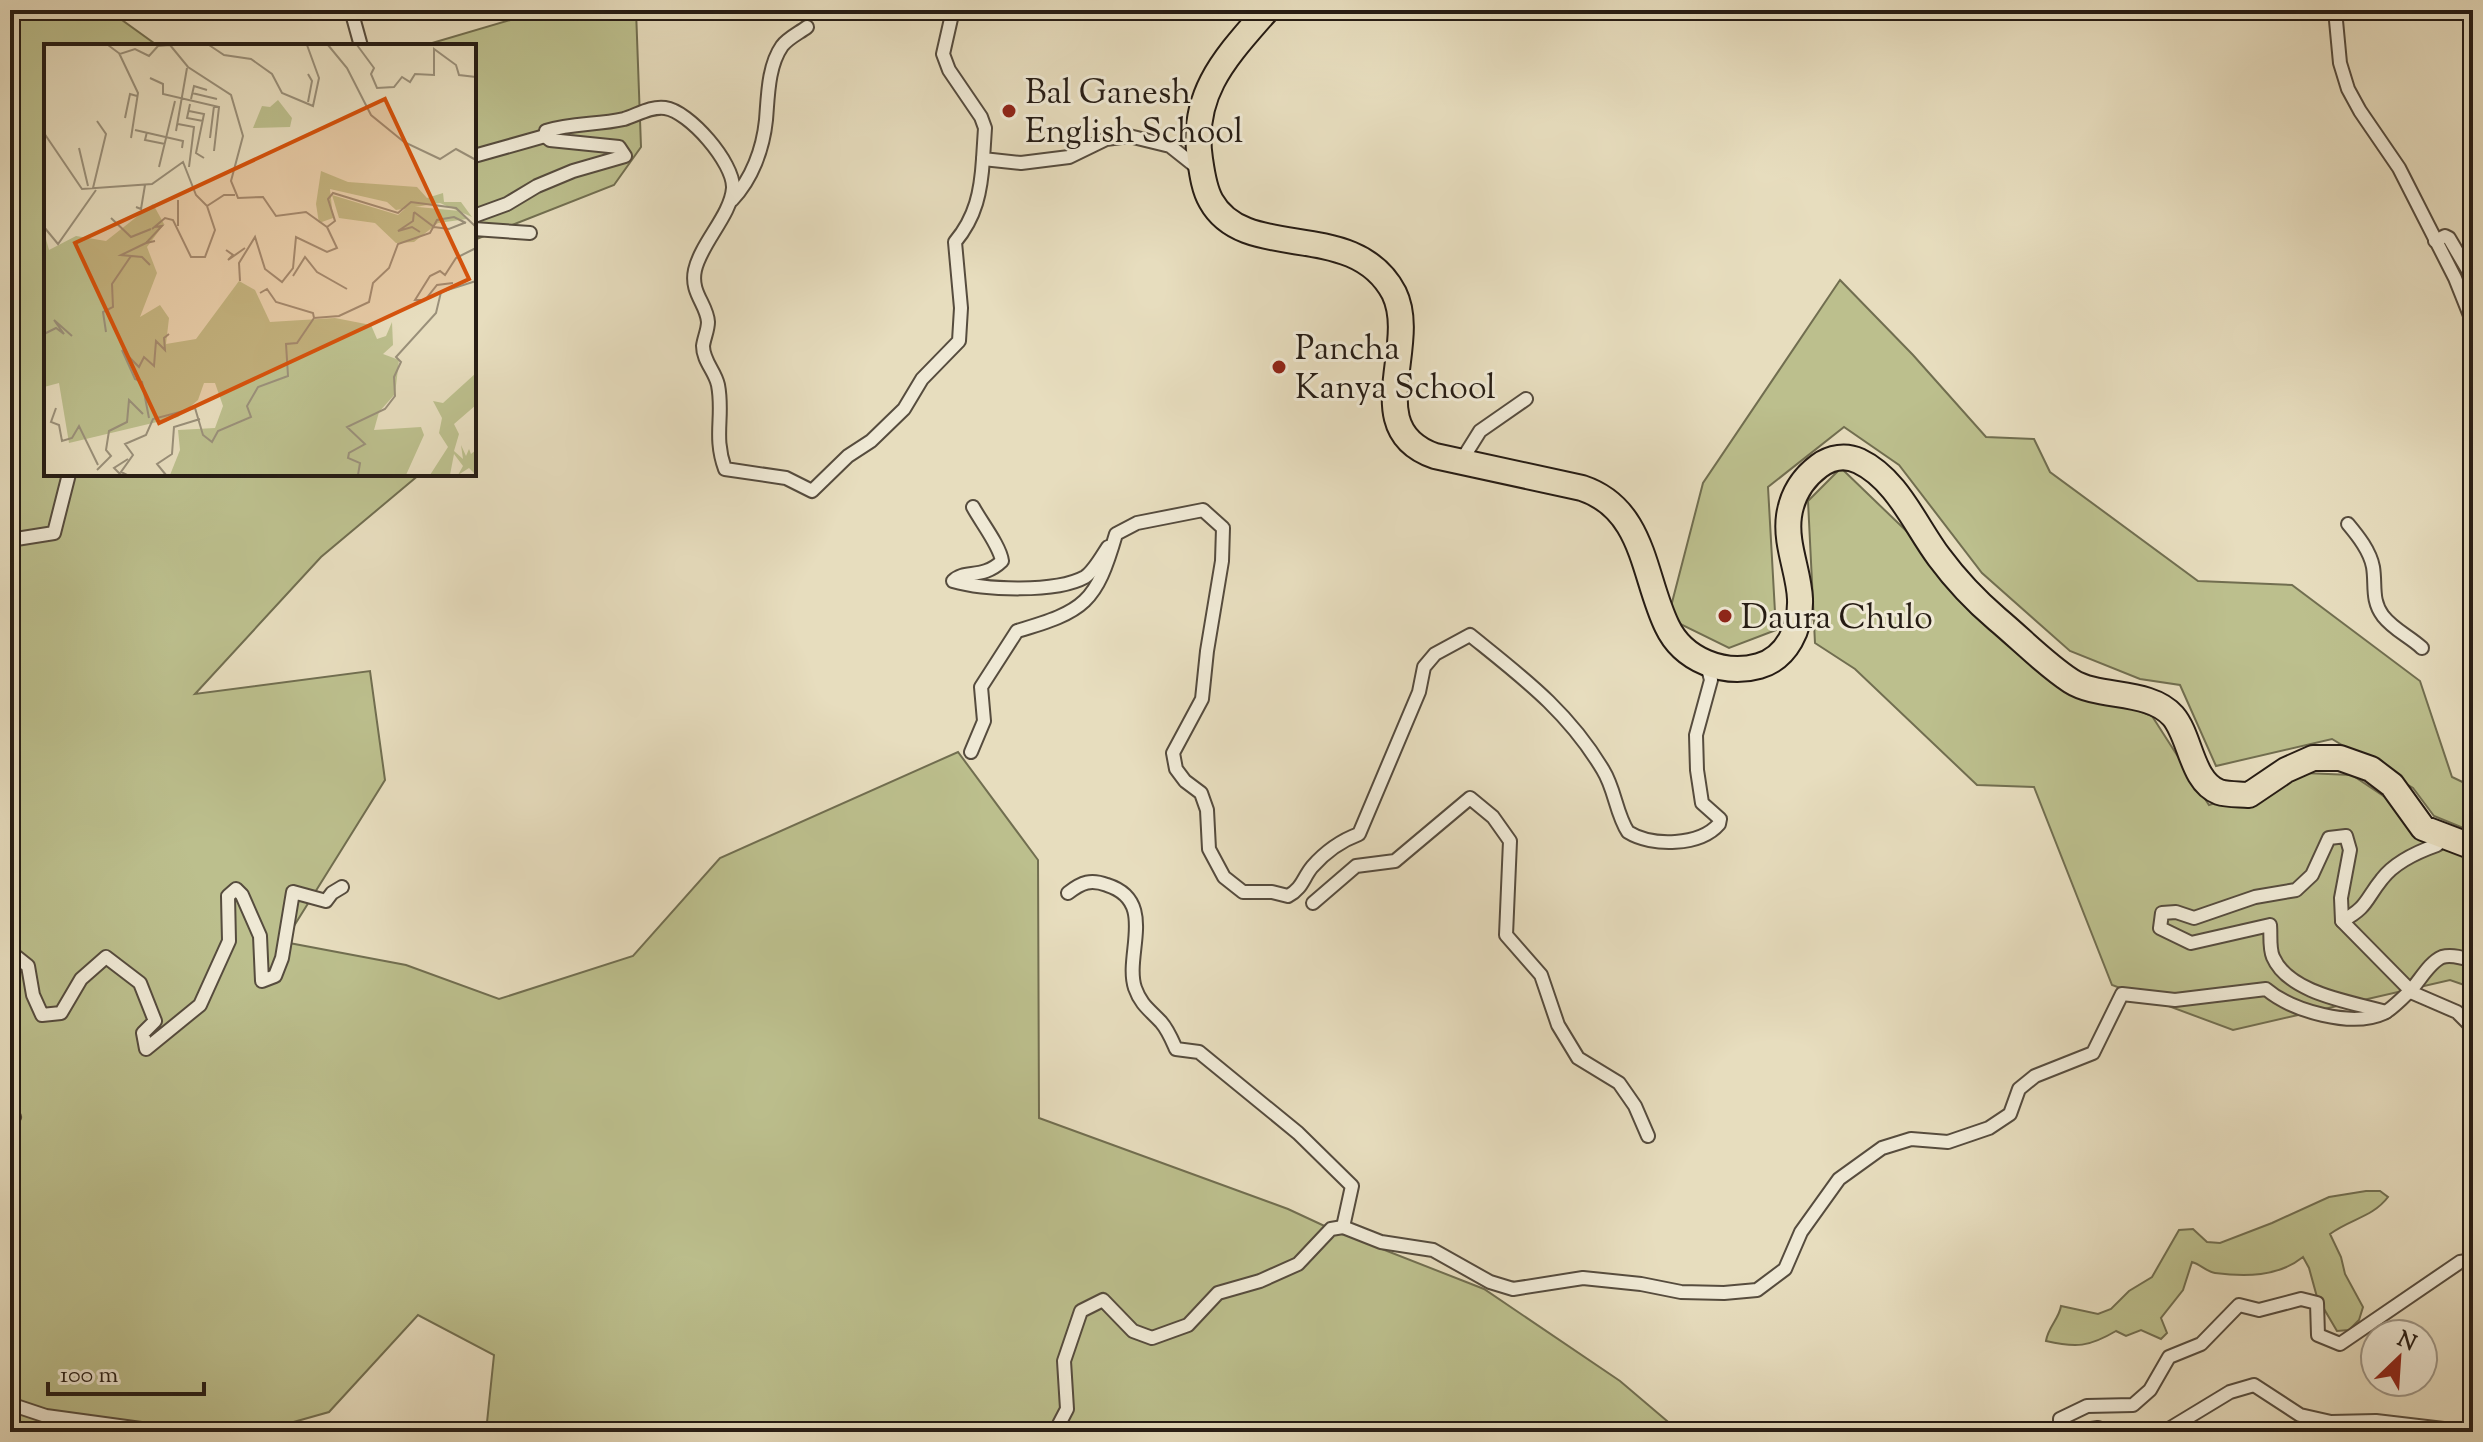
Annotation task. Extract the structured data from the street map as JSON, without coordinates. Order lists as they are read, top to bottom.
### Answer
{
  "places": ["Bal Ganesh English School", "Pancha Kanya School", "Daura Chulo"],
  "scale_bar": "100 m",
  "north": "top right"
}
